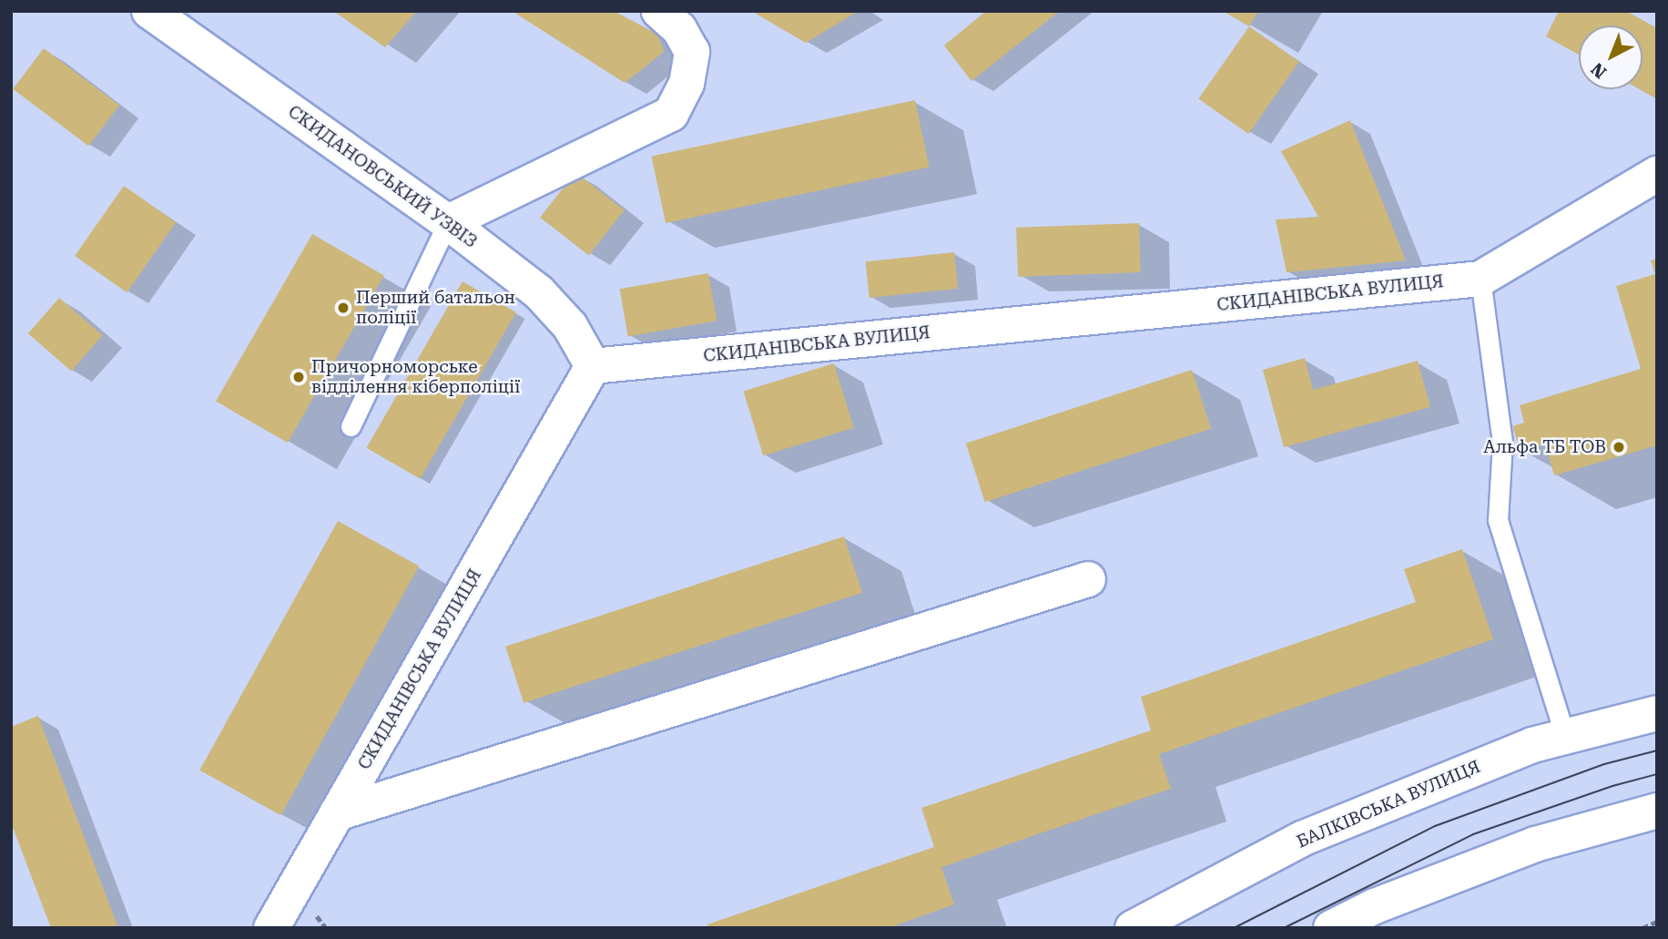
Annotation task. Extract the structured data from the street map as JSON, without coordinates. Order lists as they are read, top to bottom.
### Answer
{
  "streets": {
    "street": ["СКИДАНОВСЬКИЙ УЗВІЗ", "СКИДАНІВСЬКА ВУЛИЦЯ", "БАЛКІВСЬКА ВУЛИЦЯ"]
  },
  "crossings": [
    ["СКИДАНОВСЬКИЙ УЗВІЗ", "СКИДАНІВСЬКА ВУЛИЦЯ"]
  ],
  "places": ["Перший батальон поліції", "Причорноморське відділення кіберполіції", "Альфа ТБ ТОВ"],
  "north": "bottom left"
}
